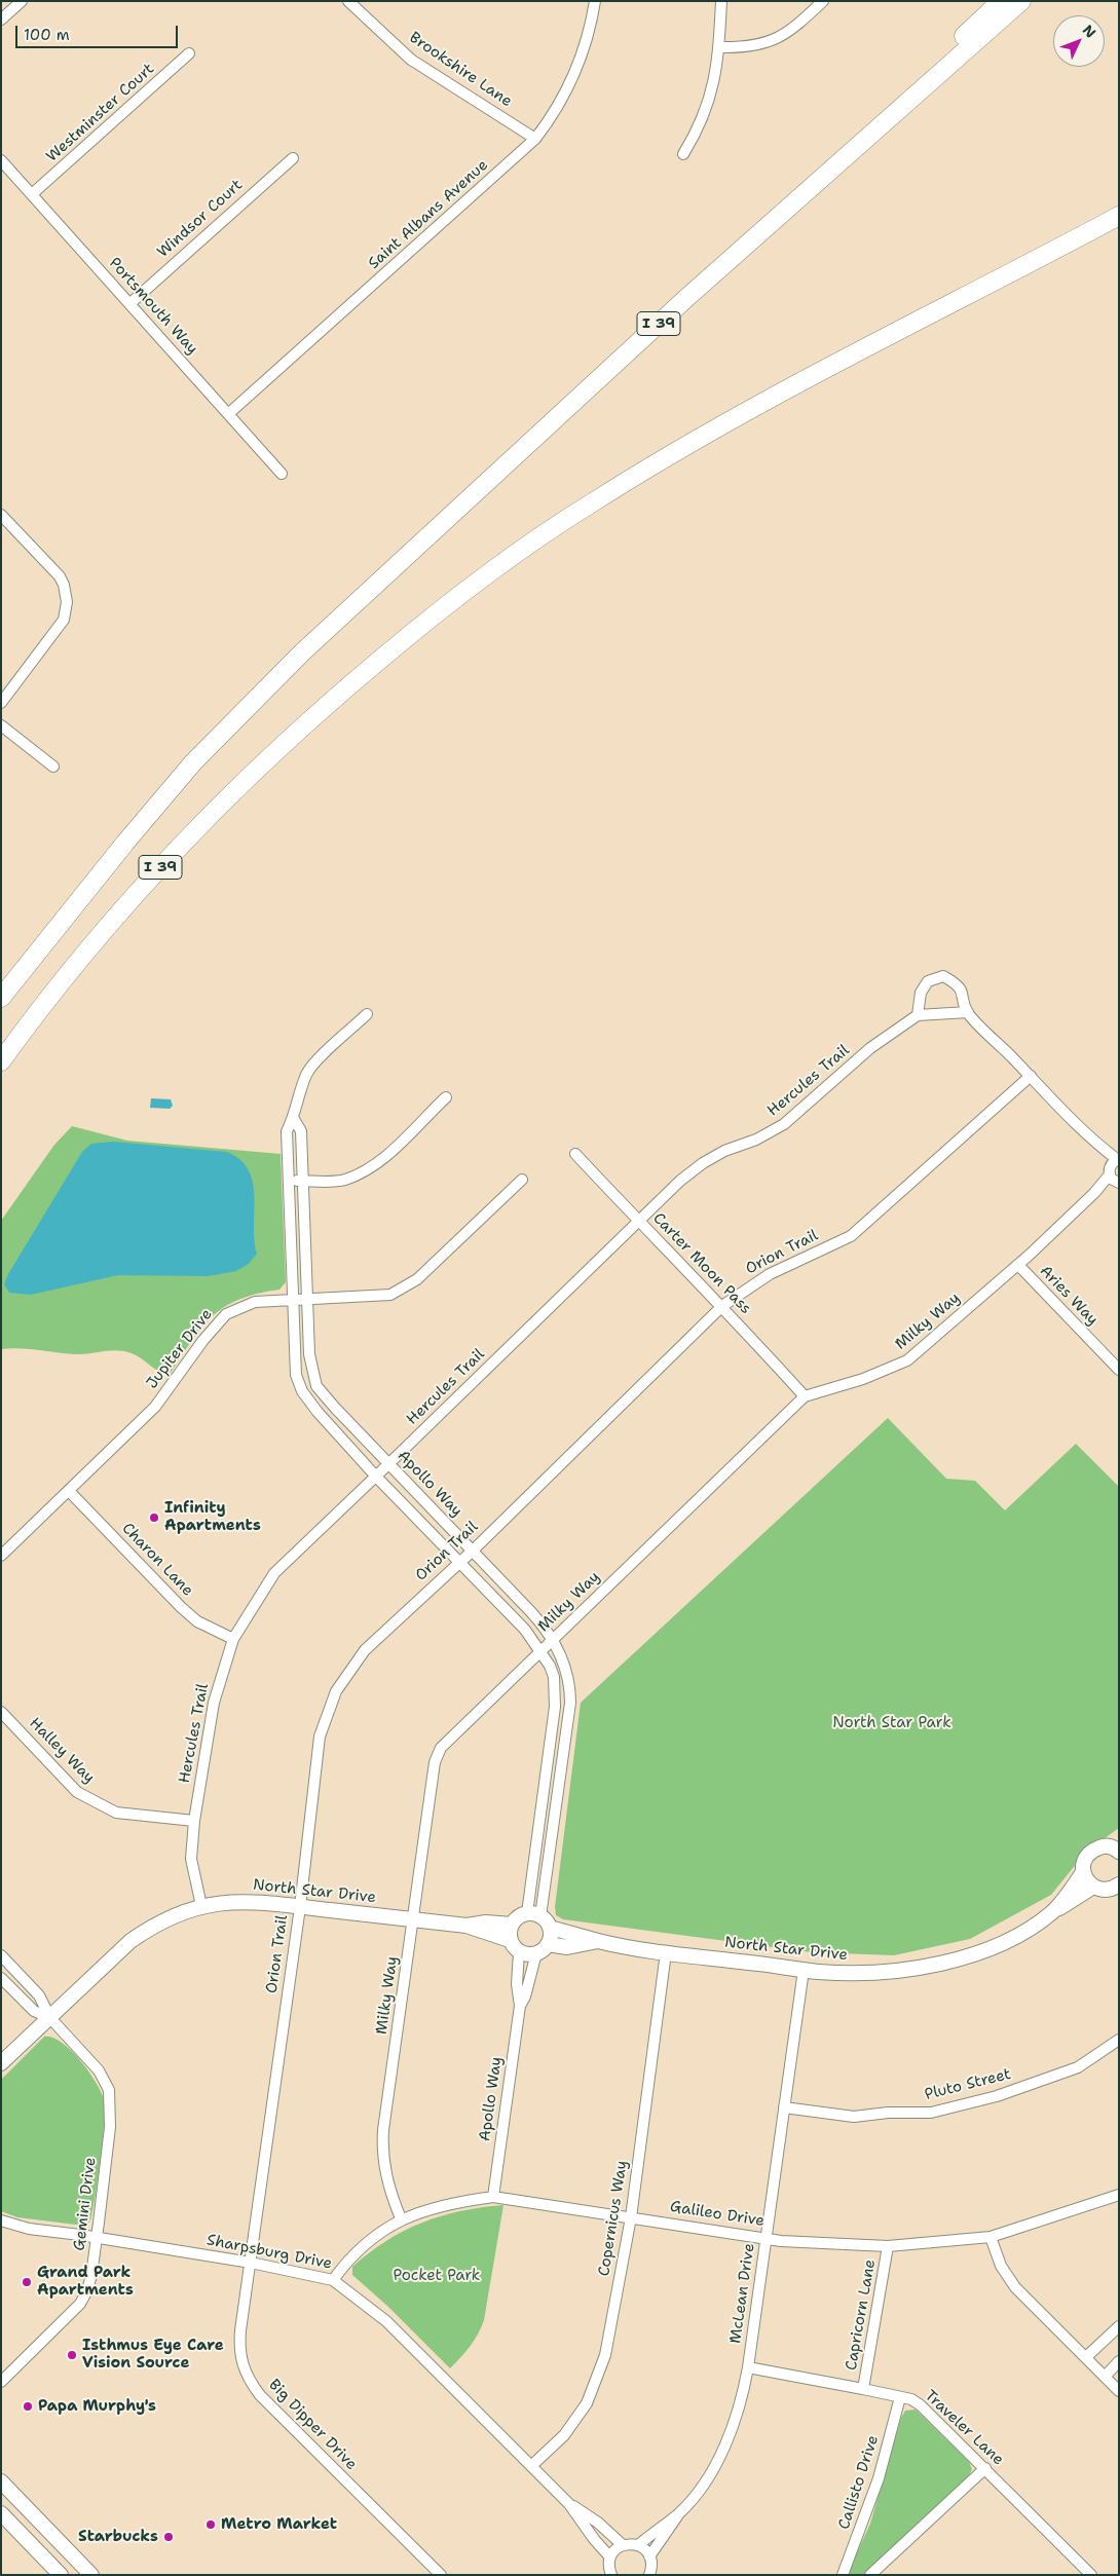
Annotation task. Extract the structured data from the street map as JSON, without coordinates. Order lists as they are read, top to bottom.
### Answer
{
  "streets": {
    "highway": ["I 39"],
    "street": [
      "Brookshire Lane",
      "Westminster Court",
      "Saint Albans Avenue",
      "Windsor Court",
      "Portsmouth Way",
      "Hercules Trail",
      "Orion Trail",
      "Carter Moon Pass",
      "Aries Way",
      "Milky Way",
      "Jupiter Drive",
      "Apollo Way",
      "Charon Lane",
      "Halley Way",
      "North Star Drive",
      "Pluto Street",
      "Gemini Drive",
      "Galileo Drive",
      "Copernicus Way",
      "Sharpsburg Drive",
      "McLean Drive",
      "Capricorn Lane",
      "Big Dipper Drive",
      "Traveler Lane",
      "Callisto Drive"
    ]
  },
  "crossings": [
    ["Brookshire Lane", "Saint Albans Avenue"],
    ["Westminster Court", "Portsmouth Way"],
    ["Saint Albans Avenue", "Portsmouth Way"],
    ["Windsor Court", "Portsmouth Way"],
    ["Hercules Trail", "Carter Moon Pass"],
    ["Hercules Trail", "Apollo Way"],
    ["Hercules Trail", "Charon Lane"],
    ["Hercules Trail", "Halley Way"],
    ["Hercules Trail", "North Star Drive"],
    ["Orion Trail", "Carter Moon Pass"],
    ["Orion Trail", "Apollo Way"],
    ["Orion Trail", "North Star Drive"],
    ["Orion Trail", "Sharpsburg Drive"],
    ["Orion Trail", "Big Dipper Drive"],
    ["Carter Moon Pass", "Milky Way"],
    ["Aries Way", "Milky Way"],
    ["Milky Way", "Apollo Way"],
    ["Milky Way", "North Star Drive"],
    ["Milky Way", "Galileo Drive"],
    ["Jupiter Drive", "Apollo Way"],
    ["Jupiter Drive", "Charon Lane"],
    ["Apollo Way", "North Star Drive"],
    ["Apollo Way", "Galileo Drive"],
    ["North Star Drive", "Gemini Drive"],
    ["North Star Drive", "Copernicus Way"],
    ["North Star Drive", "McLean Drive"],
    ["Pluto Street", "McLean Drive"],
    ["Gemini Drive", "Sharpsburg Drive"],
    ["Galileo Drive", "Copernicus Way"],
    ["Galileo Drive", "Sharpsburg Drive"],
    ["Galileo Drive", "McLean Drive"],
    ["Galileo Drive", "Capricorn Lane"],
    ["Copernicus Way", "Sharpsburg Drive"],
    ["Sharpsburg Drive", "Big Dipper Drive"],
    ["McLean Drive", "Traveler Lane"],
    ["Capricorn Lane", "Traveler Lane"],
    ["Traveler Lane", "Callisto Drive"]
  ],
  "parks": ["North Star Park", "Pocket Park"],
  "places": [
    "Infinity Apartments",
    "Grand Park Apartments",
    "Isthmus Eye Care Vision Source",
    "Papa Murphy's",
    "Metro Market",
    "Starbucks"
  ],
  "scale_bar": "100 m",
  "north": "top right"
}
